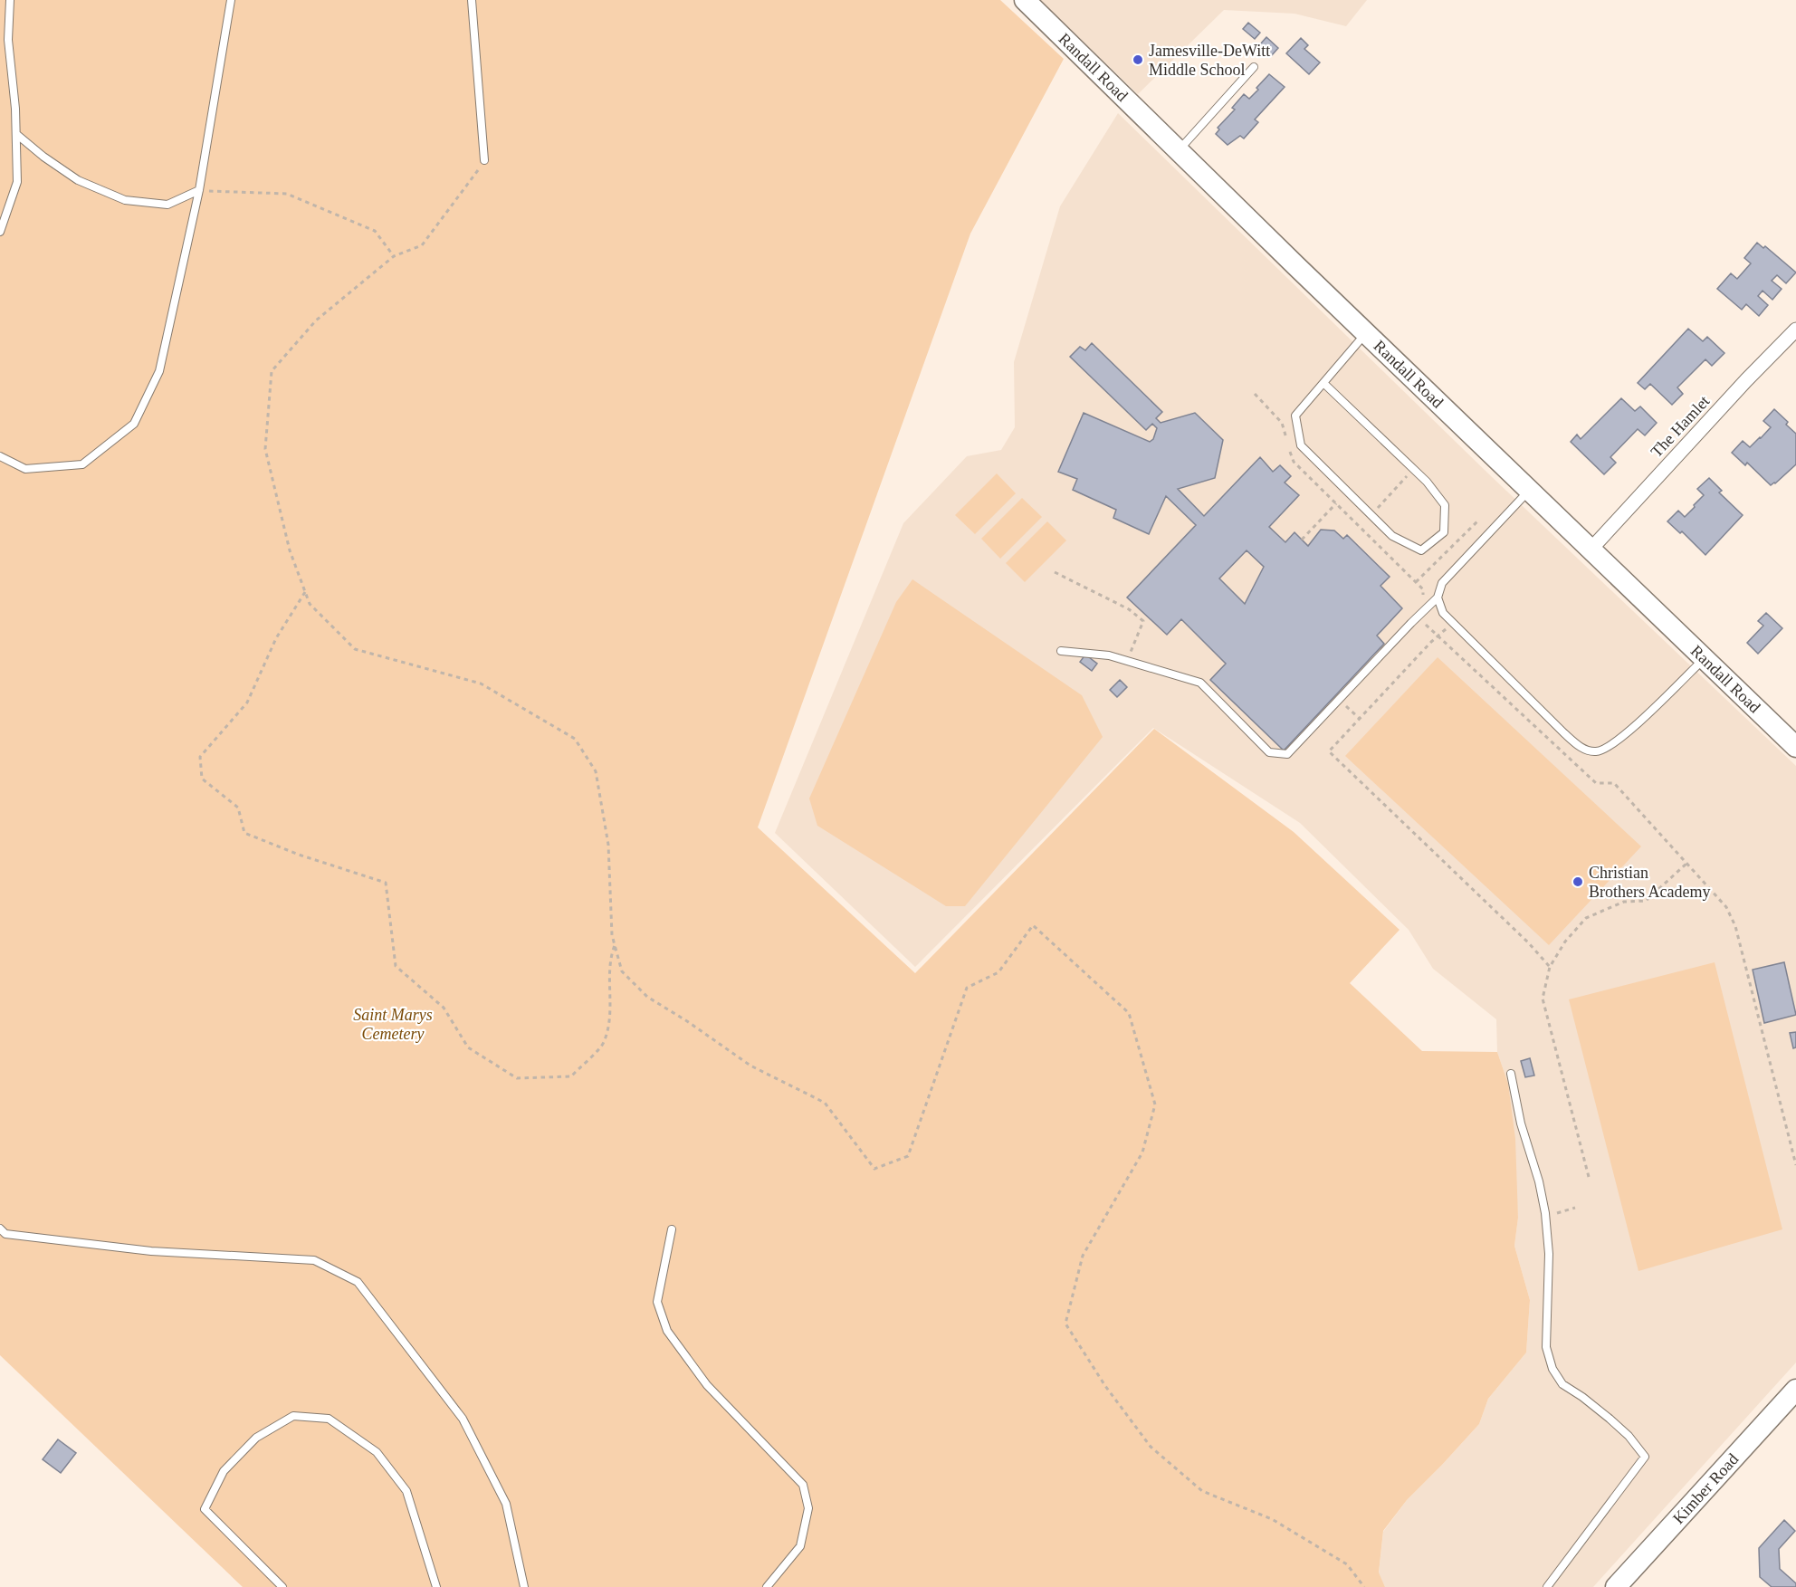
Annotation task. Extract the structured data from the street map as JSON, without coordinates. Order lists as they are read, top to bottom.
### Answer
{
  "streets": {
    "street": ["Randall Road", "The Hamlet", "Kimber Road"]
  },
  "crossings": [
    ["Randall Road", "The Hamlet"]
  ],
  "parks": ["Saint Marys Cemetery"],
  "places": ["Jamesville-DeWitt Middle School", "Christian Brothers Academy"]
}
